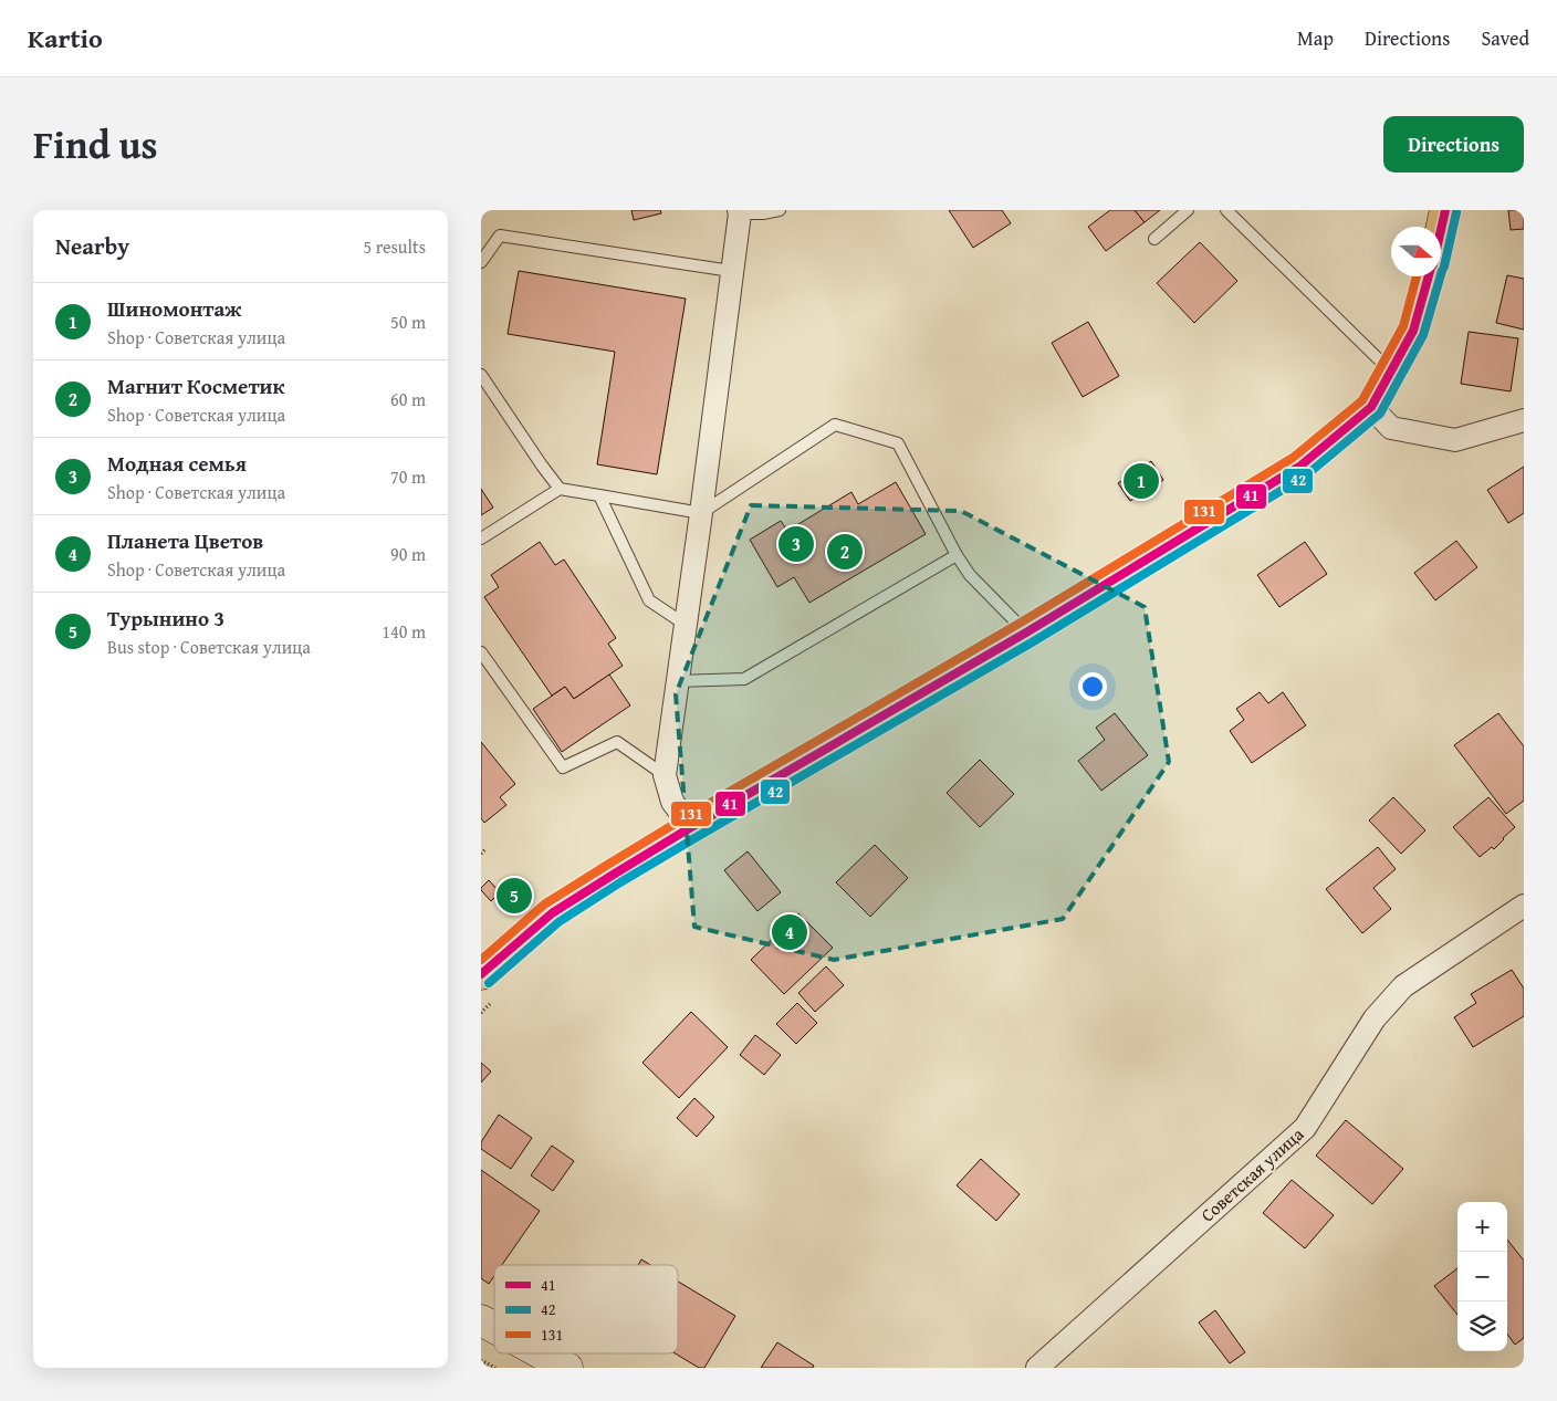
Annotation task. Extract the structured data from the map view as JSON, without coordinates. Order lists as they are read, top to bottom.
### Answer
{
  "streets": {
    "street": ["Советская улица"]
  },
  "lines": ["transit line 41", "transit line 42", "transit line 131"],
  "legend": ["41", "42", "131"],
  "north": "right",
  "page": {
    "header": "Kartio",
    "nav": ["Map", "Directions", "Saved"],
    "title": "Find us",
    "buttons": "Directions",
    "heading": ["Nearby", "5 results"],
    "list": [
      {
        "mark": "1",
        "name": "Шиномонтаж",
        "note": "Shop · Советская улица",
        "value": "50 m"
      },
      {
        "mark": "2",
        "name": "Магнит Косметик",
        "note": "Shop · Советская улица",
        "value": "60 m"
      },
      {
        "mark": "3",
        "name": "Модная семья",
        "note": "Shop · Советская улица",
        "value": "70 m"
      },
      {
        "mark": "4",
        "name": "Планета Цветов",
        "note": "Shop · Советская улица",
        "value": "90 m"
      },
      {
        "mark": "5",
        "name": "Турынино 3",
        "note": "Bus stop · Советская улица",
        "value": "140 m"
      }
    ],
    "pins": [
      "1",
      "3",
      "2",
      "5",
      "4"
    ],
    "map_buttons": ["+", "−"]
  }
}
